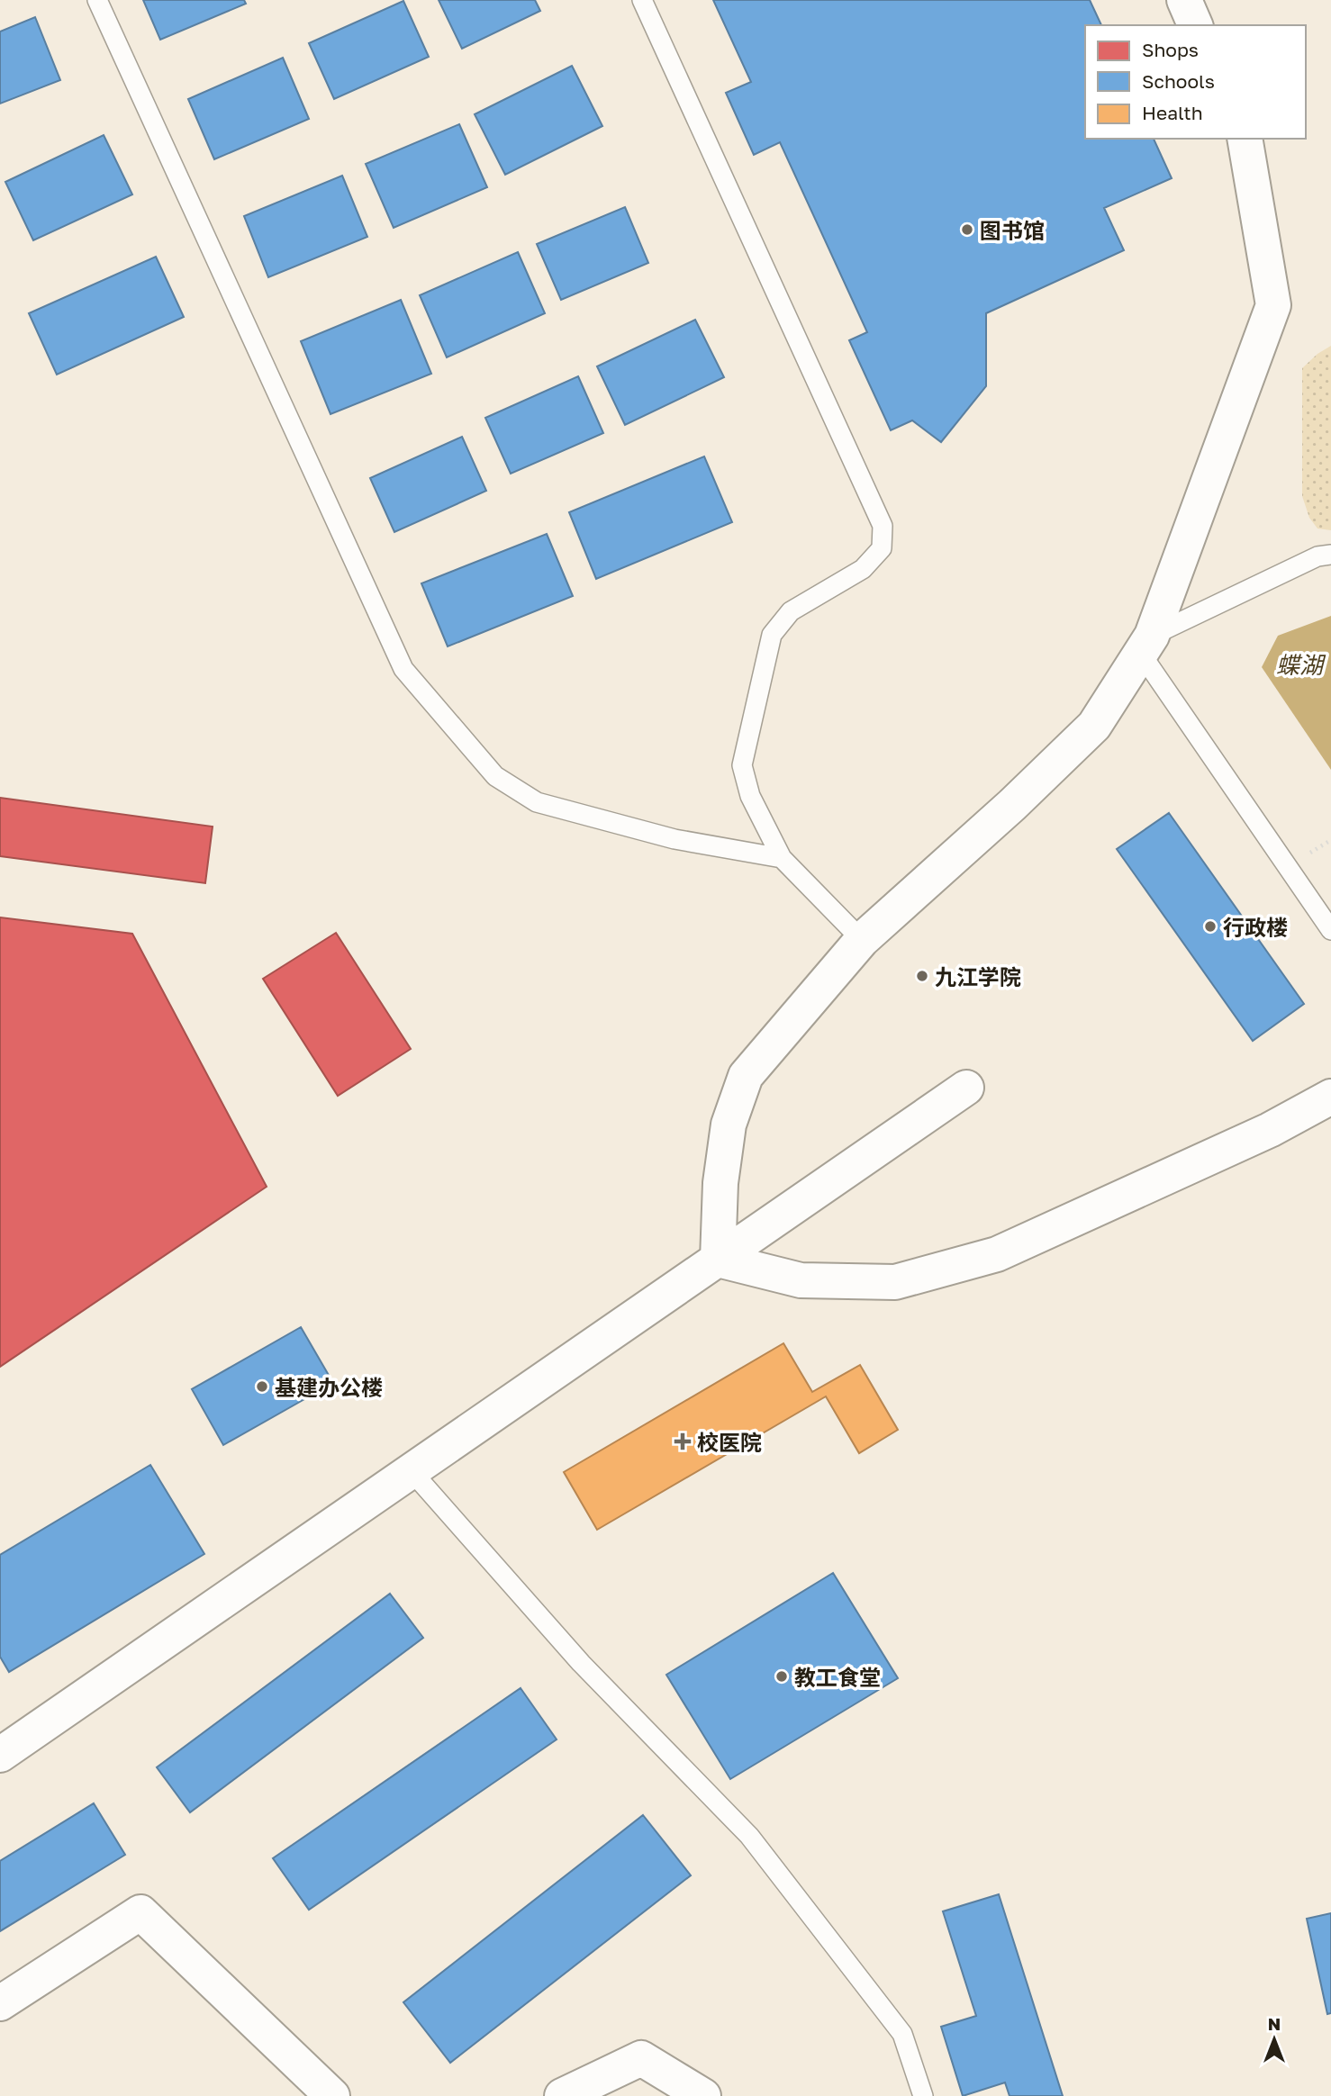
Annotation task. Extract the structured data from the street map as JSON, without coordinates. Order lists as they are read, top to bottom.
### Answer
{
  "water": ["蝶湖"],
  "places": {
    "other": [
      "图书馆",
      "行政楼",
      "九江学院",
      "基建办公楼",
      "教工食堂"
    ],
    "health": ["校医院"]
  },
  "legend": ["Shops", "Schools", "Health"],
  "north": "top"
}
